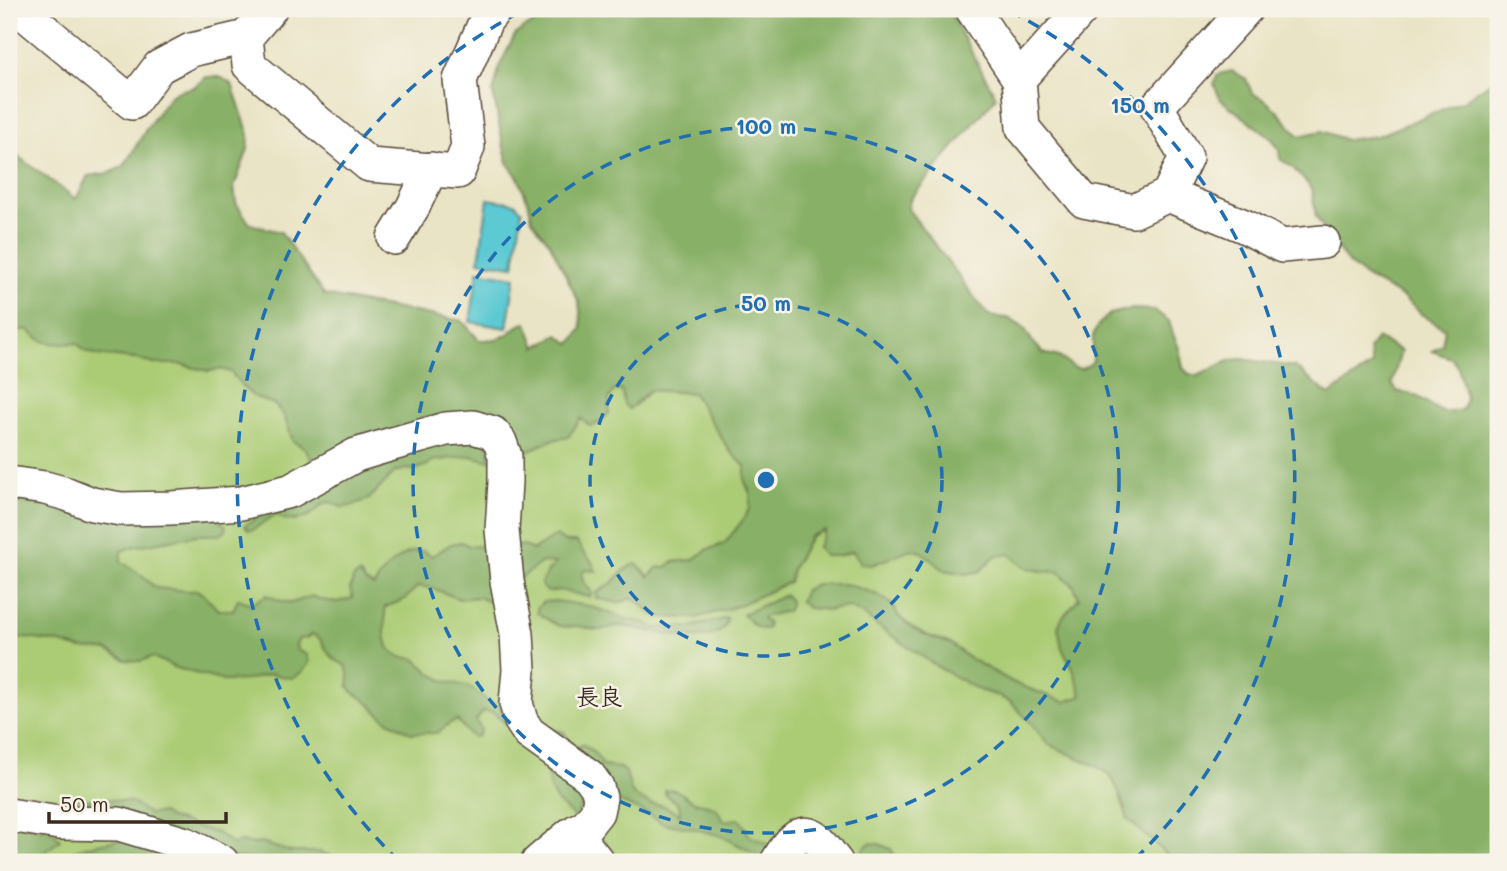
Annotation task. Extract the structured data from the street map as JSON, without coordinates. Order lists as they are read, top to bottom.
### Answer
{
  "districts": ["長良"],
  "scale_bar": "50 m",
  "rings": ["150 m", "100 m", "50 m"]
}
